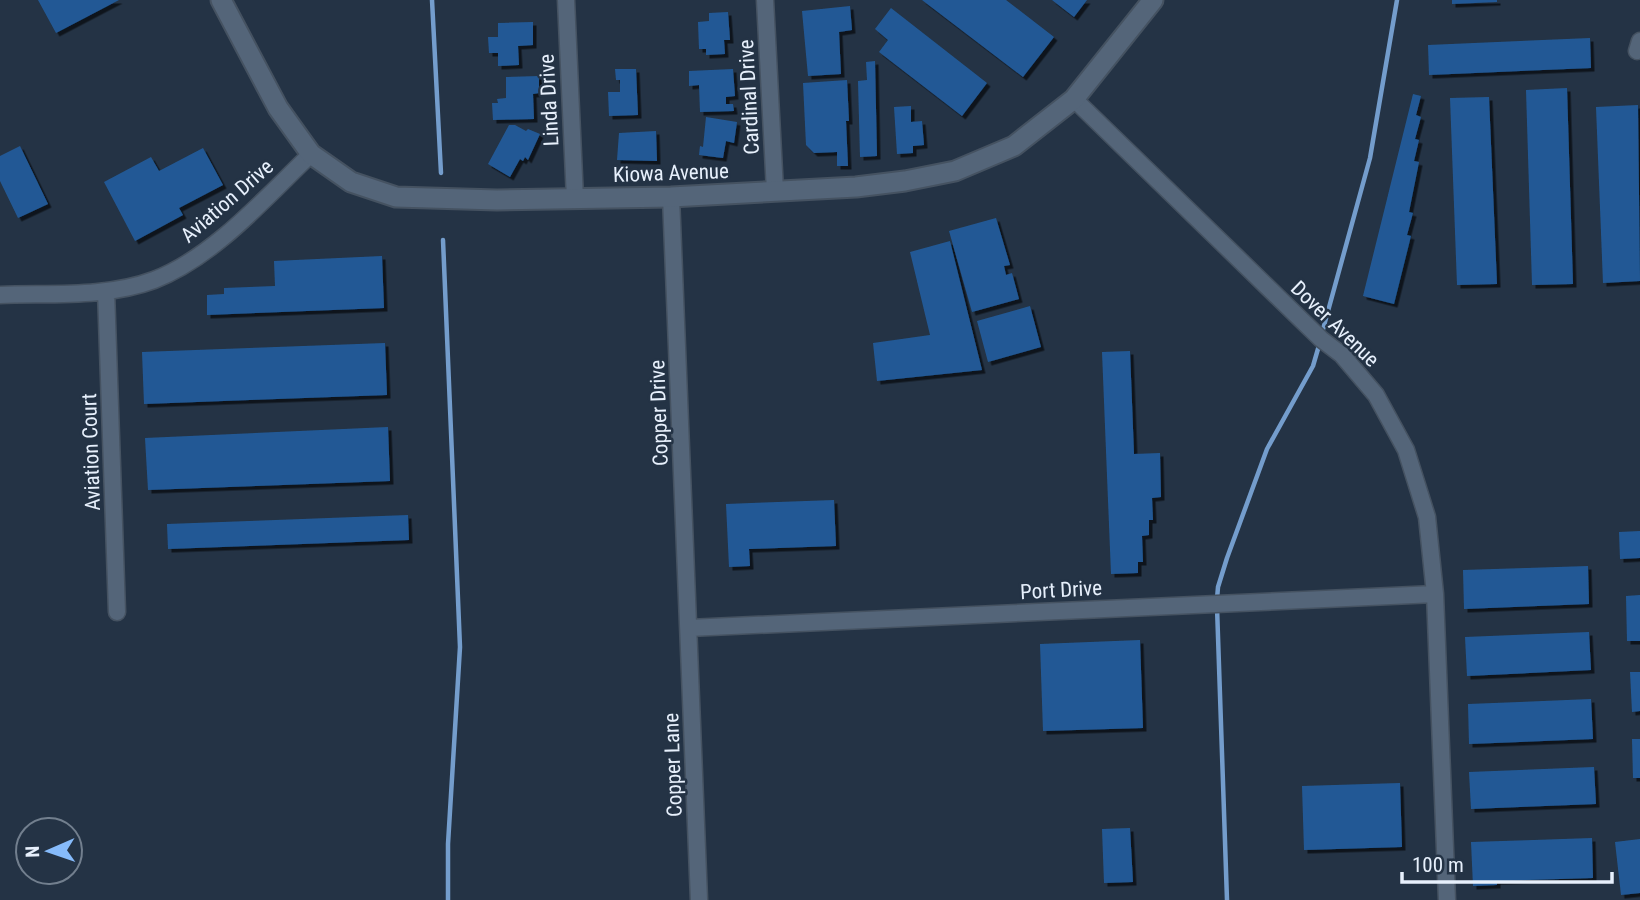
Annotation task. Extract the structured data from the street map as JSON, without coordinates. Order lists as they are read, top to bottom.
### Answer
{
  "streets": {
    "street": [
      "Cardinal Drive",
      "Linda Drive",
      "Kiowa Avenue",
      "Aviation Drive",
      "Dover Avenue",
      "Copper Drive",
      "Aviation Court",
      "Port Drive",
      "Copper Lane"
    ]
  },
  "crossings": [
    ["Cardinal Drive", "Kiowa Avenue"],
    ["Linda Drive", "Kiowa Avenue"],
    ["Kiowa Avenue", "Aviation Drive"],
    ["Kiowa Avenue", "Dover Avenue"],
    ["Kiowa Avenue", "Copper Drive"],
    ["Aviation Drive", "Aviation Court"],
    ["Dover Avenue", "Port Drive"],
    ["Copper Drive", "Port Drive"],
    ["Copper Drive", "Copper Lane"],
    ["Port Drive", "Copper Lane"]
  ],
  "scale_bar": "100 m",
  "north": "left"
}
